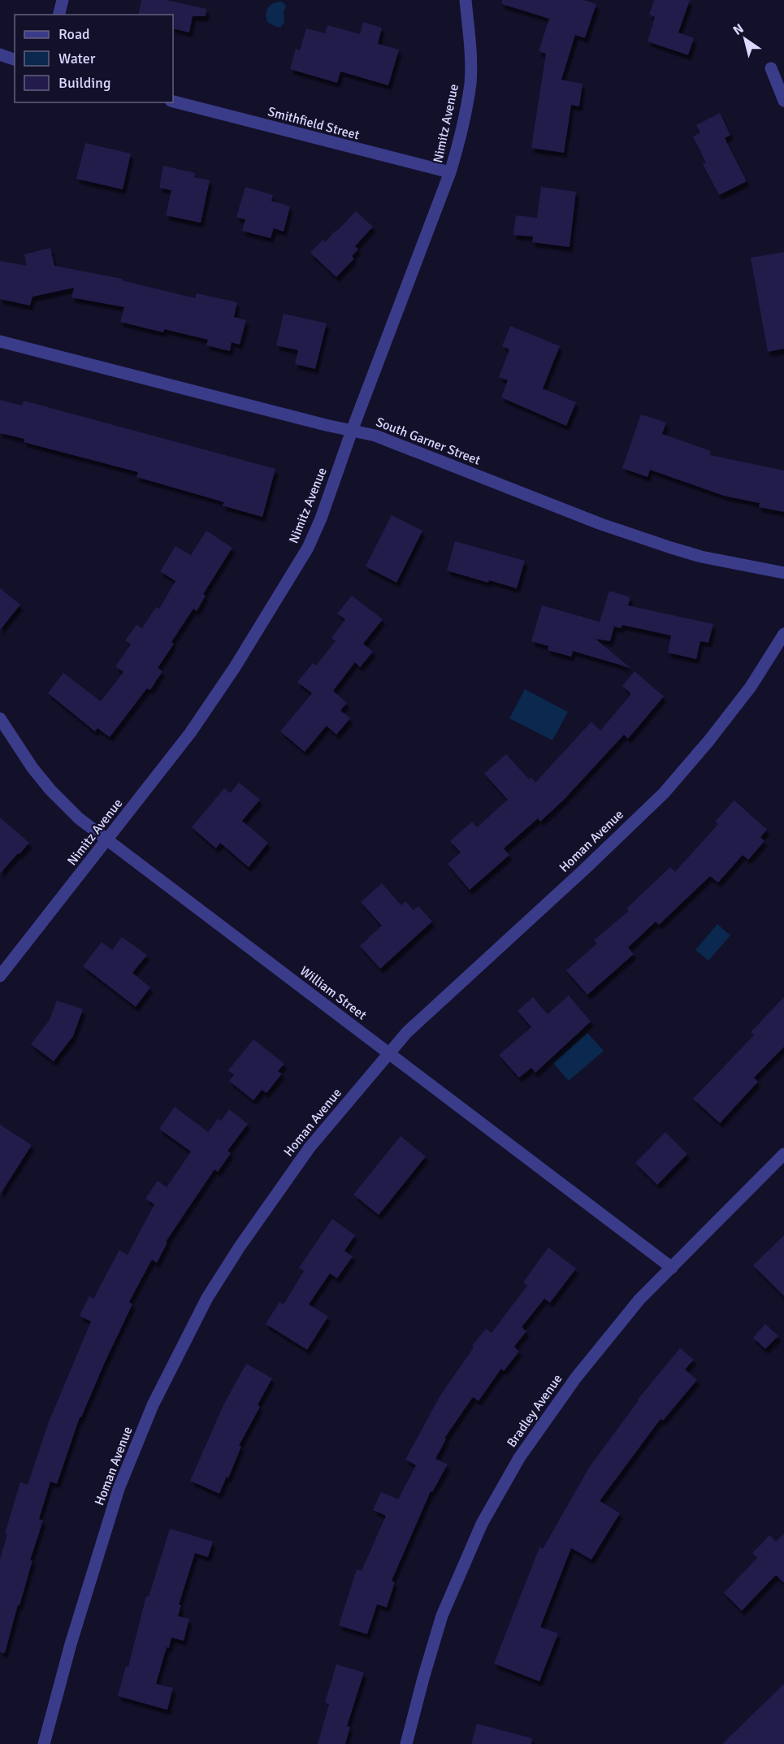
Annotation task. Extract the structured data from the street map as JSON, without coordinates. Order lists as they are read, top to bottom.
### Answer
{
  "streets": {
    "street": [
      "Smithfield Street",
      "Nimitz Avenue",
      "South Garner Street",
      "Homan Avenue",
      "William Street",
      "Bradley Avenue"
    ]
  },
  "crossings": [
    ["Smithfield Street", "Nimitz Avenue"],
    ["Nimitz Avenue", "South Garner Street"],
    ["Nimitz Avenue", "William Street"],
    ["Homan Avenue", "William Street"],
    ["William Street", "Bradley Avenue"]
  ],
  "legend": ["Road", "Water", "Building"],
  "north": "top left"
}
